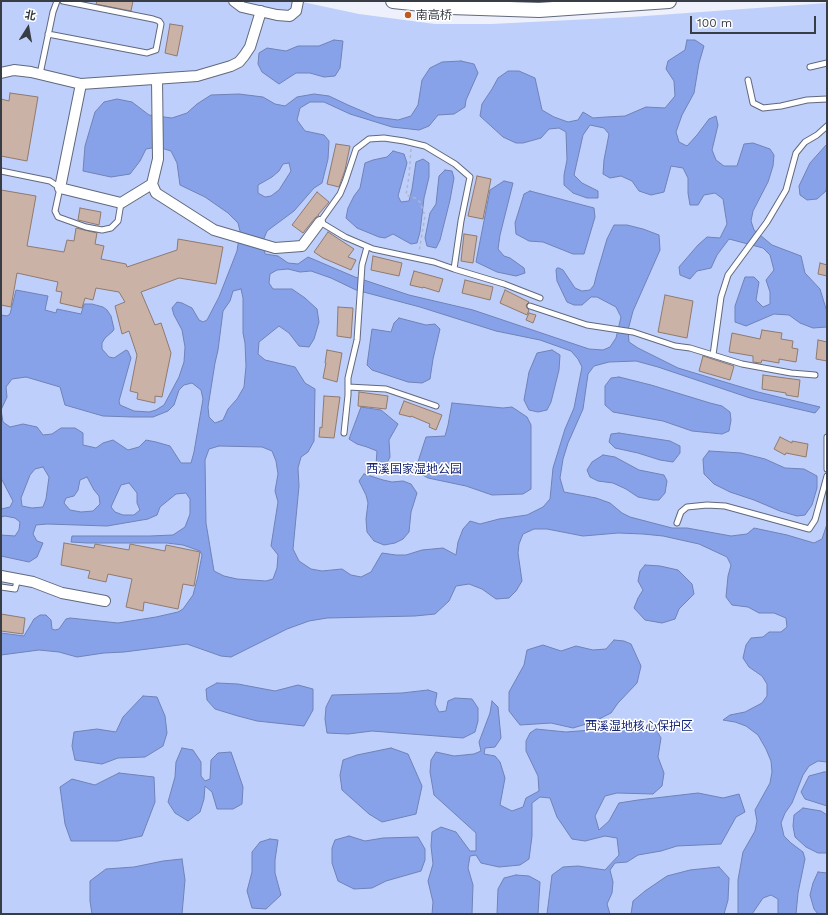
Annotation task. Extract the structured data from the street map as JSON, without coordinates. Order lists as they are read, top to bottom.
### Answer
{
  "parks": ["西溪国家湿地公园", "西溪湿地核心保护区"],
  "places": ["南高桥"],
  "scale_bar": "100 m",
  "north": "top"
}
